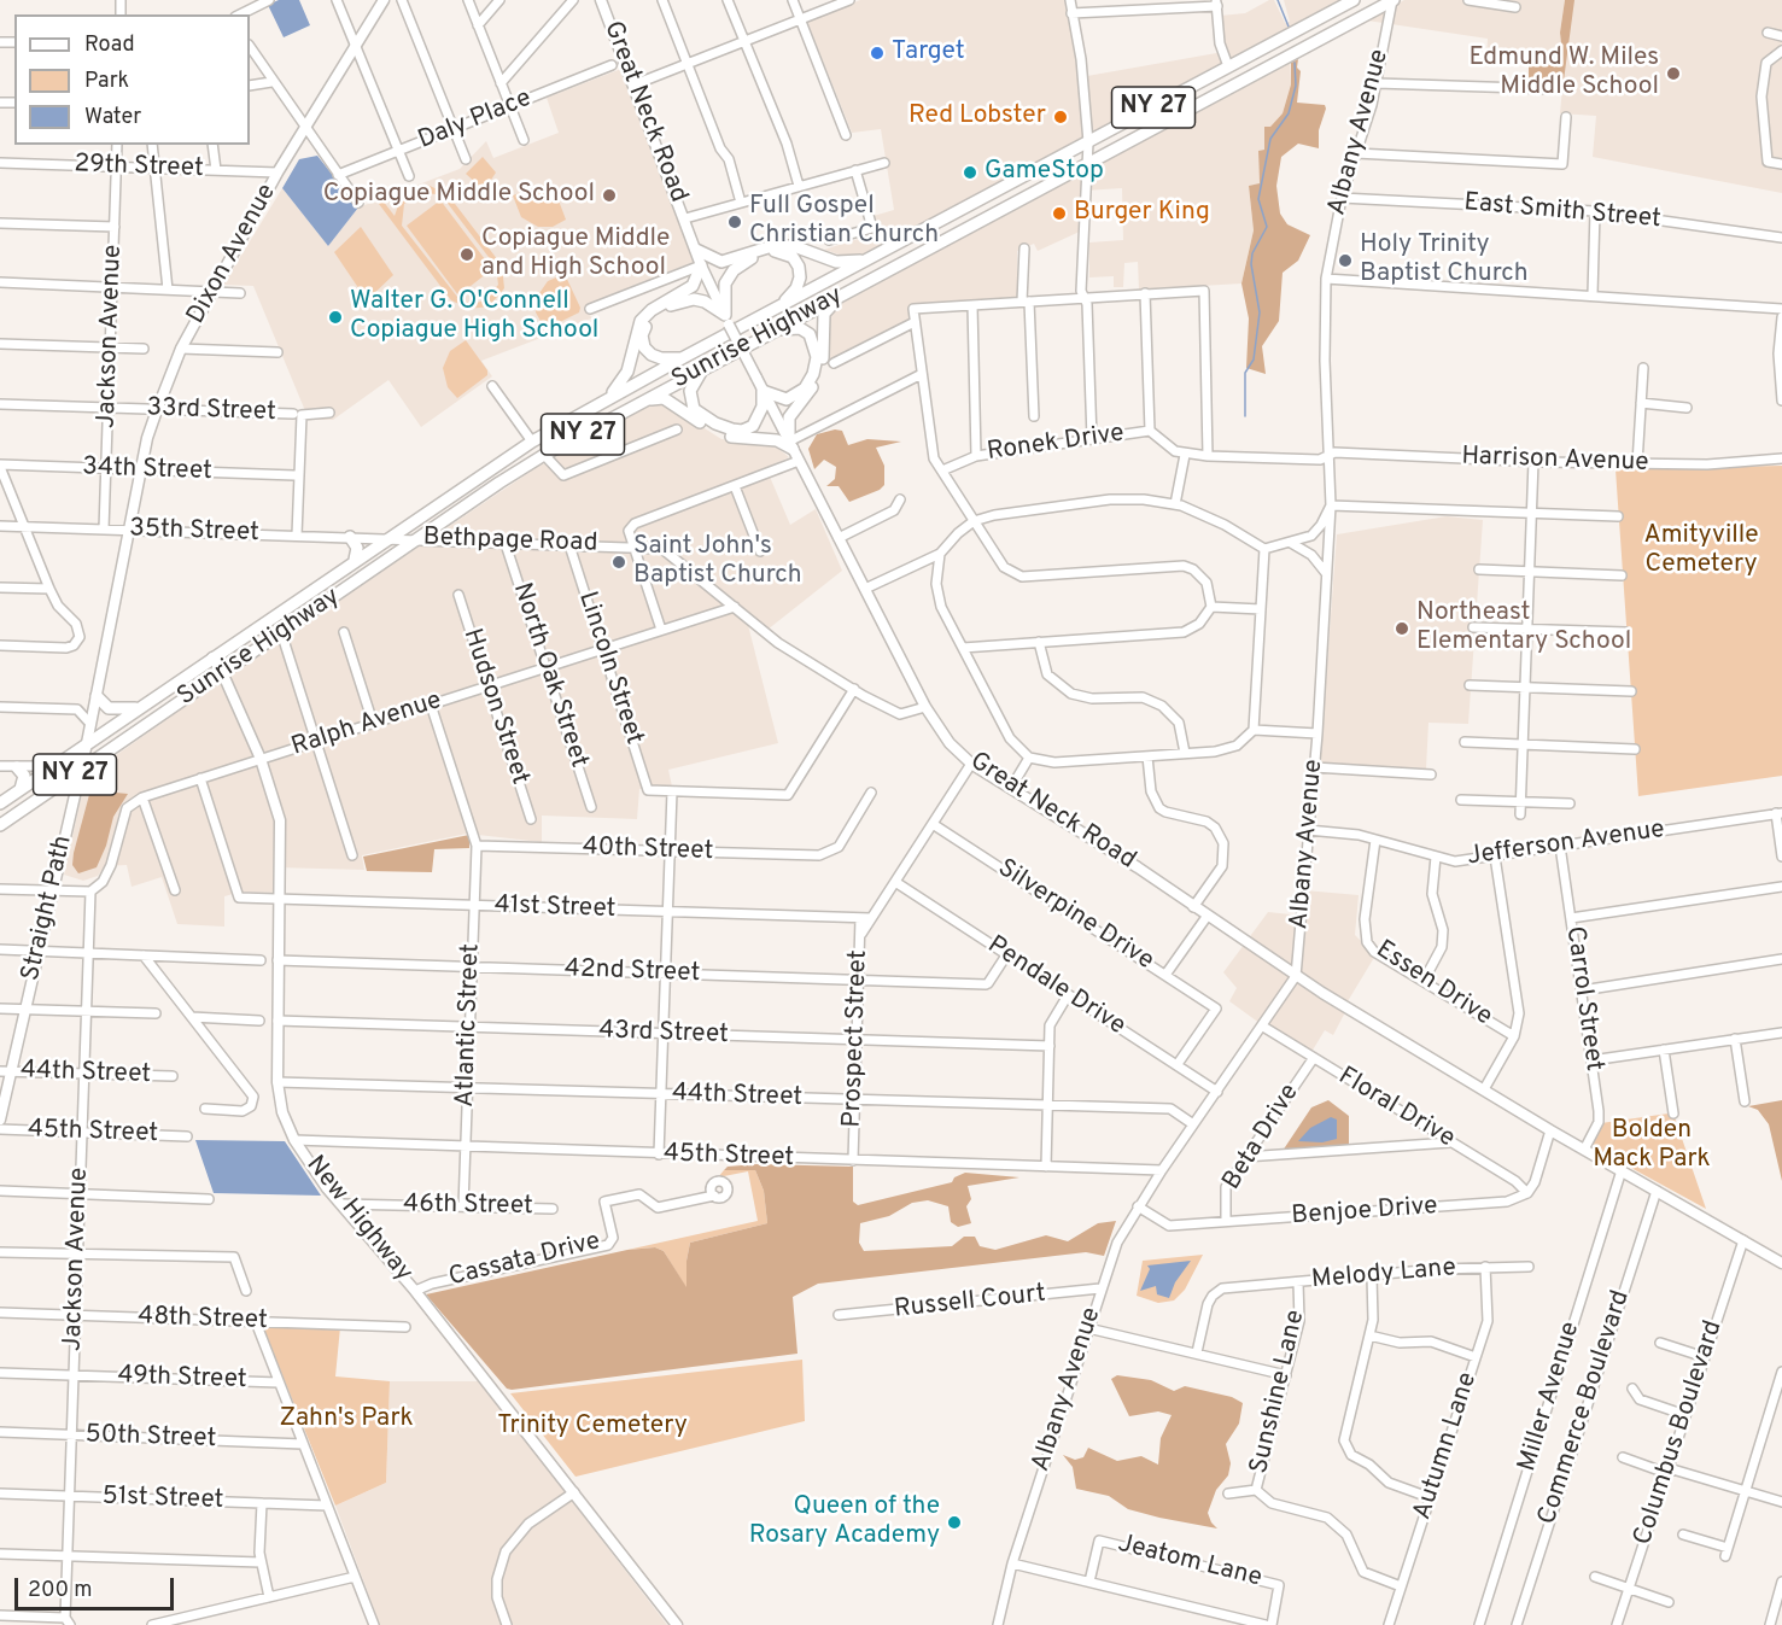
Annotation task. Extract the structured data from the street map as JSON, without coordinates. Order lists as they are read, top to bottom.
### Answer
{
  "streets": {
    "highway": ["NY 27", "Sunrise Highway"],
    "main road": [
      "Great Neck Road",
      "Dixon Avenue",
      "Straight Path",
      "New Highway"
    ],
    "street": [
      "Daly Place",
      "Albany Avenue",
      "29th Street",
      "East Smith Street",
      "Jackson Avenue",
      "33rd Street",
      "Ronek Drive",
      "Harrison Avenue",
      "34th Street",
      "35th Street",
      "Bethpage Road",
      "Lincoln Street",
      "North Oak Street",
      "Hudson Street",
      "Ralph Avenue",
      "Jefferson Avenue",
      "40th Street",
      "41st Street",
      "Silverpine Drive",
      "42nd Street",
      "Essen Drive",
      "Pendale Drive",
      "Carrol Street",
      "Atlantic Street",
      "43rd Street",
      "Prospect Street",
      "44th Street",
      "Floral Drive",
      "45th Street",
      "Beta Drive",
      "46th Street",
      "Benjoe Drive",
      "Cassata Drive",
      "Melody Lane",
      "Russell Court",
      "48th Street",
      "49th Street",
      "Sunshine Lane",
      "Miller Avenue",
      "Commerce Boulevard",
      "Columbus Boulevard",
      "50th Street",
      "Autumn Lane",
      "51st Street",
      "Jeatom Lane"
    ]
  },
  "crossings": [
    ["NY 27", "Sunrise Highway"],
    ["NY 27", "Straight Path"],
    ["Great Neck Road", "Albany Avenue"],
    ["Great Neck Road", "Bethpage Road"],
    ["Great Neck Road", "Carrol Street"],
    ["Great Neck Road", "Miller Avenue"],
    ["Great Neck Road", "Commerce Boulevard"],
    ["Great Neck Road", "Columbus Boulevard"],
    ["Albany Avenue", "East Smith Street"],
    ["Albany Avenue", "Sunrise Highway"],
    ["Albany Avenue", "Harrison Avenue"],
    ["Albany Avenue", "Jefferson Avenue"],
    ["Albany Avenue", "Pendale Drive"],
    ["Albany Avenue", "44th Street"],
    ["Albany Avenue", "Floral Drive"],
    ["Albany Avenue", "45th Street"],
    ["Albany Avenue", "Benjoe Drive"],
    ["Albany Avenue", "Russell Court"],
    ["29th Street", "Dixon Avenue"],
    ["29th Street", "Jackson Avenue"],
    ["Dixon Avenue", "33rd Street"],
    ["Dixon Avenue", "34th Street"],
    ["Dixon Avenue", "35th Street"],
    ["Jackson Avenue", "33rd Street"],
    ["Jackson Avenue", "34th Street"],
    ["Jackson Avenue", "35th Street"],
    ["Jackson Avenue", "44th Street"],
    ["Jackson Avenue", "45th Street"],
    ["Jackson Avenue", "48th Street"],
    ["Jackson Avenue", "49th Street"],
    ["Jackson Avenue", "50th Street"],
    ["Jackson Avenue", "51st Street"],
    ["Sunrise Highway", "35th Street"],
    ["Sunrise Highway", "Bethpage Road"],
    ["Sunrise Highway", "Straight Path"],
    ["Sunrise Highway", "New Highway"],
    ["Ronek Drive", "Harrison Avenue"],
    ["35th Street", "Bethpage Road"],
    ["Bethpage Road", "Lincoln Street"],
    ["Bethpage Road", "North Oak Street"],
    ["Bethpage Road", "Ralph Avenue"],
    ["Lincoln Street", "Ralph Avenue"],
    ["North Oak Street", "Ralph Avenue"],
    ["Hudson Street", "Ralph Avenue"],
    ["Ralph Avenue", "41st Street"],
    ["Ralph Avenue", "New Highway"],
    ["Jefferson Avenue", "Essen Drive"],
    ["Jefferson Avenue", "Carrol Street"],
    ["40th Street", "Atlantic Street"],
    ["Straight Path", "44th Street"],
    ["41st Street", "Atlantic Street"],
    ["41st Street", "Prospect Street"],
    ["41st Street", "New Highway"],
    ["Silverpine Drive", "Pendale Drive"],
    ["42nd Street", "Pendale Drive"],
    ["42nd Street", "Atlantic Street"],
    ["42nd Street", "Prospect Street"],
    ["42nd Street", "New Highway"],
    ["Atlantic Street", "43rd Street"],
    ["Atlantic Street", "44th Street"],
    ["Atlantic Street", "45th Street"],
    ["Atlantic Street", "46th Street"],
    ["43rd Street", "Prospect Street"],
    ["43rd Street", "New Highway"],
    ["Prospect Street", "44th Street"],
    ["Prospect Street", "45th Street"],
    ["44th Street", "New Highway"],
    ["Floral Drive", "Beta Drive"],
    ["Floral Drive", "Benjoe Drive"],
    ["45th Street", "New Highway"],
    ["Beta Drive", "Benjoe Drive"],
    ["46th Street", "New Highway"],
    ["New Highway", "Cassata Drive"],
    ["Melody Lane", "Sunshine Lane"],
    ["Melody Lane", "Autumn Lane"],
    ["Sunshine Lane", "Autumn Lane"]
  ],
  "parks": [
    "Amityville Cemetery",
    "Bolden Mack Park",
    "Zahn's Park",
    "Trinity Cemetery"
  ],
  "places": [
    "Target",
    "Edmund W. Miles Middle School",
    "Red Lobster",
    "GameStop",
    "Copiague Middle School",
    "Burger King",
    "Full Gospel Christian Church",
    "Copiague Middle and High School",
    "Holy Trinity Baptist Church",
    "Walter G. O'Connell Copiague High School",
    "Saint John's Baptist Church",
    "Northeast Elementary School",
    "Queen of the Rosary Academy"
  ],
  "legend": ["Road", "Park", "Water"],
  "scale_bar": "200 m"
}
